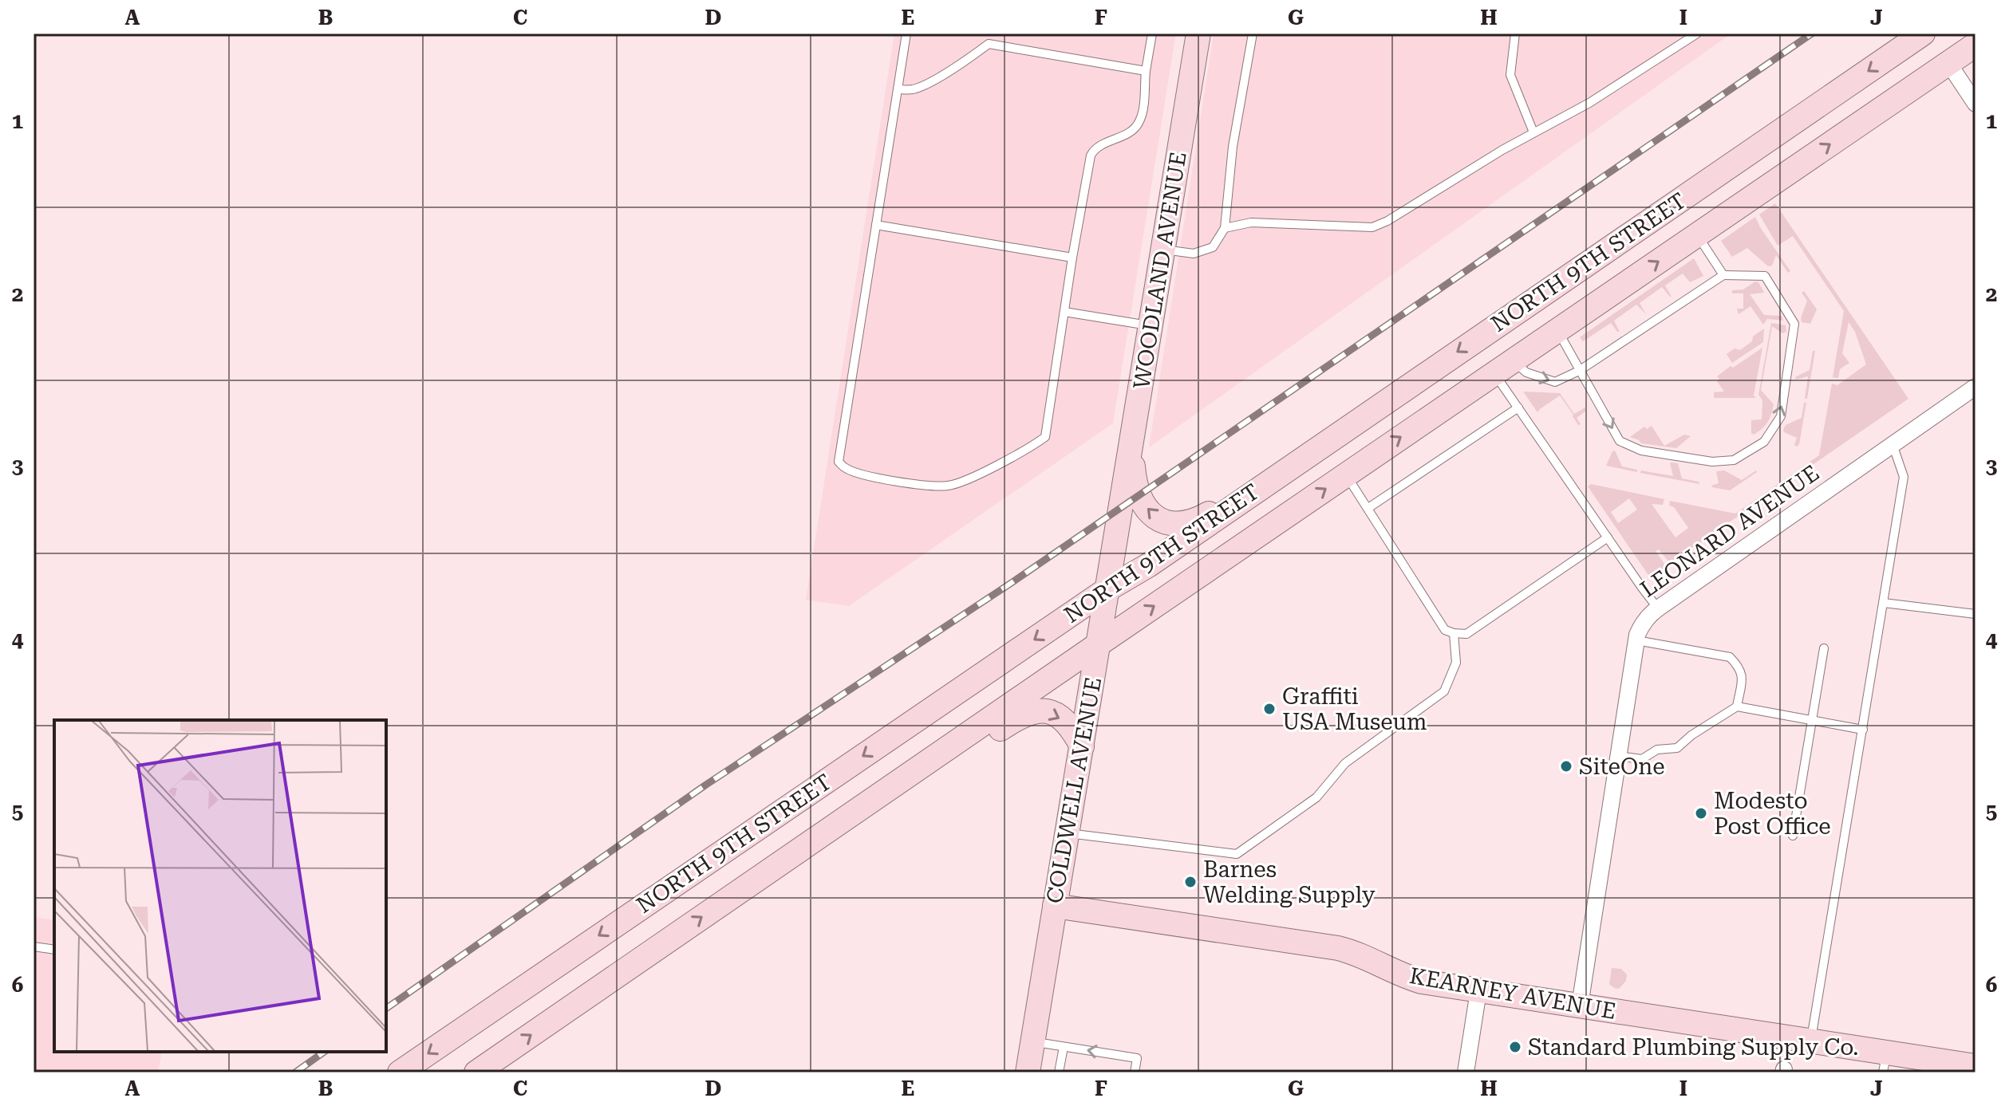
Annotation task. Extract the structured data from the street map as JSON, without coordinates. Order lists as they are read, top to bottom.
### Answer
{
  "streets": {
    "street": [
      "NORTH 9TH STREET",
      "WOODLAND AVENUE",
      "LEONARD AVENUE",
      "COLDWELL AVENUE",
      "KEARNEY AVENUE"
    ]
  },
  "crossings": [
    ["NORTH 9TH STREET", "COLDWELL AVENUE"],
    ["WOODLAND AVENUE", "COLDWELL AVENUE"],
    ["LEONARD AVENUE", "KEARNEY AVENUE"],
    ["COLDWELL AVENUE", "KEARNEY AVENUE"]
  ],
  "places": [
    "Graffiti USA Museum",
    "SiteOne",
    "Modesto Post Office",
    "Barnes Welding Supply",
    "Standard Plumbing Supply Co."
  ],
  "grid": {
    "columns": [
      "A",
      "B",
      "C",
      "D",
      "E",
      "F",
      "G",
      "H",
      "I",
      "J"
    ],
    "rows": [
      "1",
      "2",
      "3",
      "4",
      "5",
      "6"
    ]
  }
}
